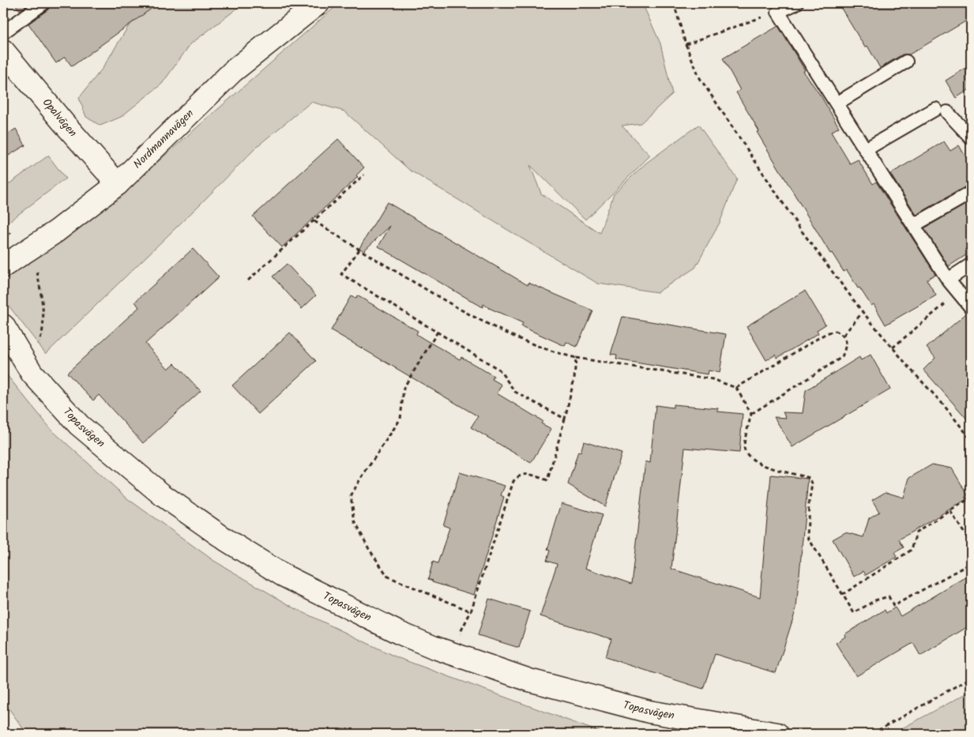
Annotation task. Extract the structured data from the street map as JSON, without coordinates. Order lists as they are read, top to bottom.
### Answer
{
  "streets": {
    "street": ["Opalvägen", "Nordmannavägen", "Topasvägen"]
  },
  "crossings": [
    ["Opalvägen", "Nordmannavägen"]
  ]
}
